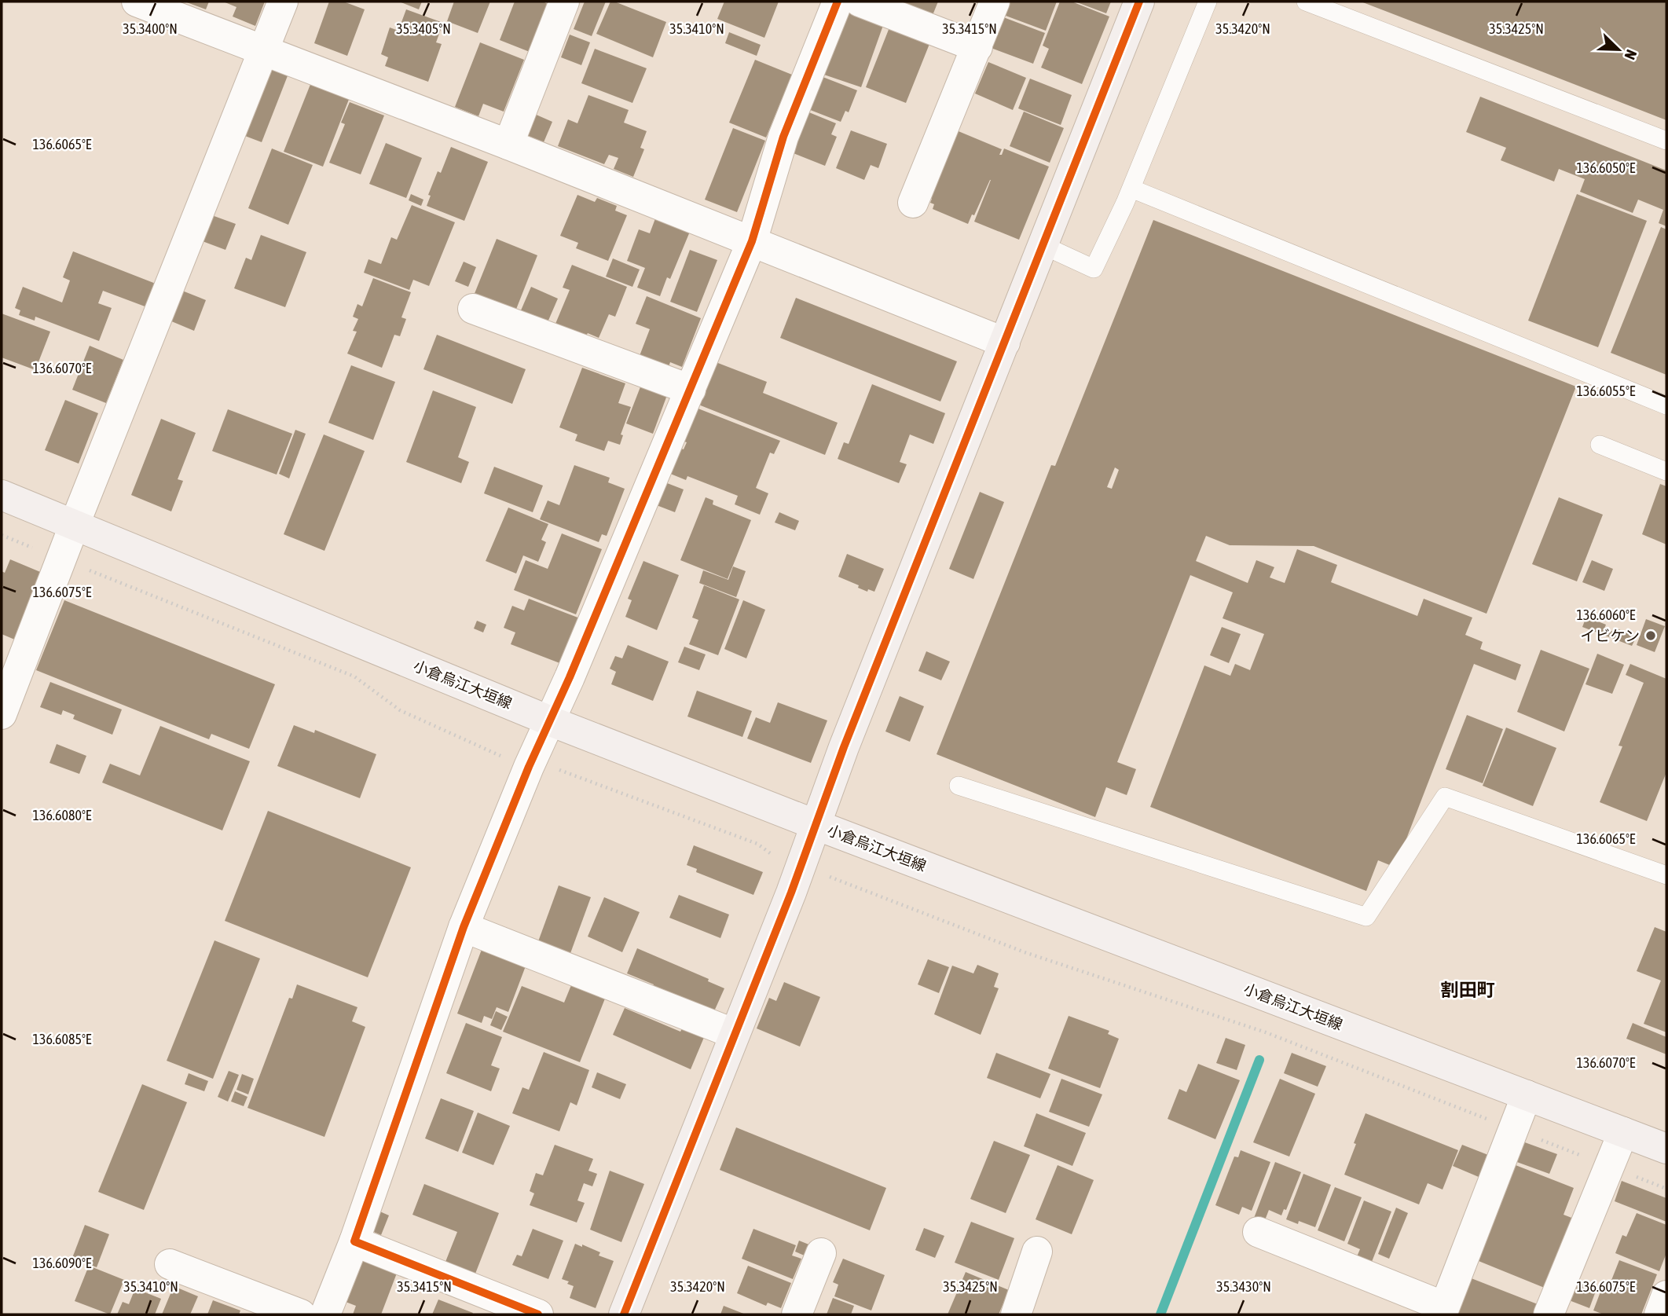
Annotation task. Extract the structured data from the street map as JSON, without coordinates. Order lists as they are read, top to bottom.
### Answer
{
  "streets": {
    "main road": ["小倉烏江大垣線"]
  },
  "districts": ["割田町"],
  "places": ["イビケン"],
  "north": "bottom right",
  "coordinates": [
    "35.3400°N",
    "35.3405°N",
    "35.3410°N",
    "35.3415°N",
    "35.3420°N",
    "35.3425°N",
    "136.6065°E",
    "136.6050°E",
    "136.6070°E",
    "136.6055°E",
    "136.6075°E",
    "136.6060°E",
    "136.6080°E",
    "136.6085°E",
    "136.6090°E",
    "35.3430°N"
  ]
}
